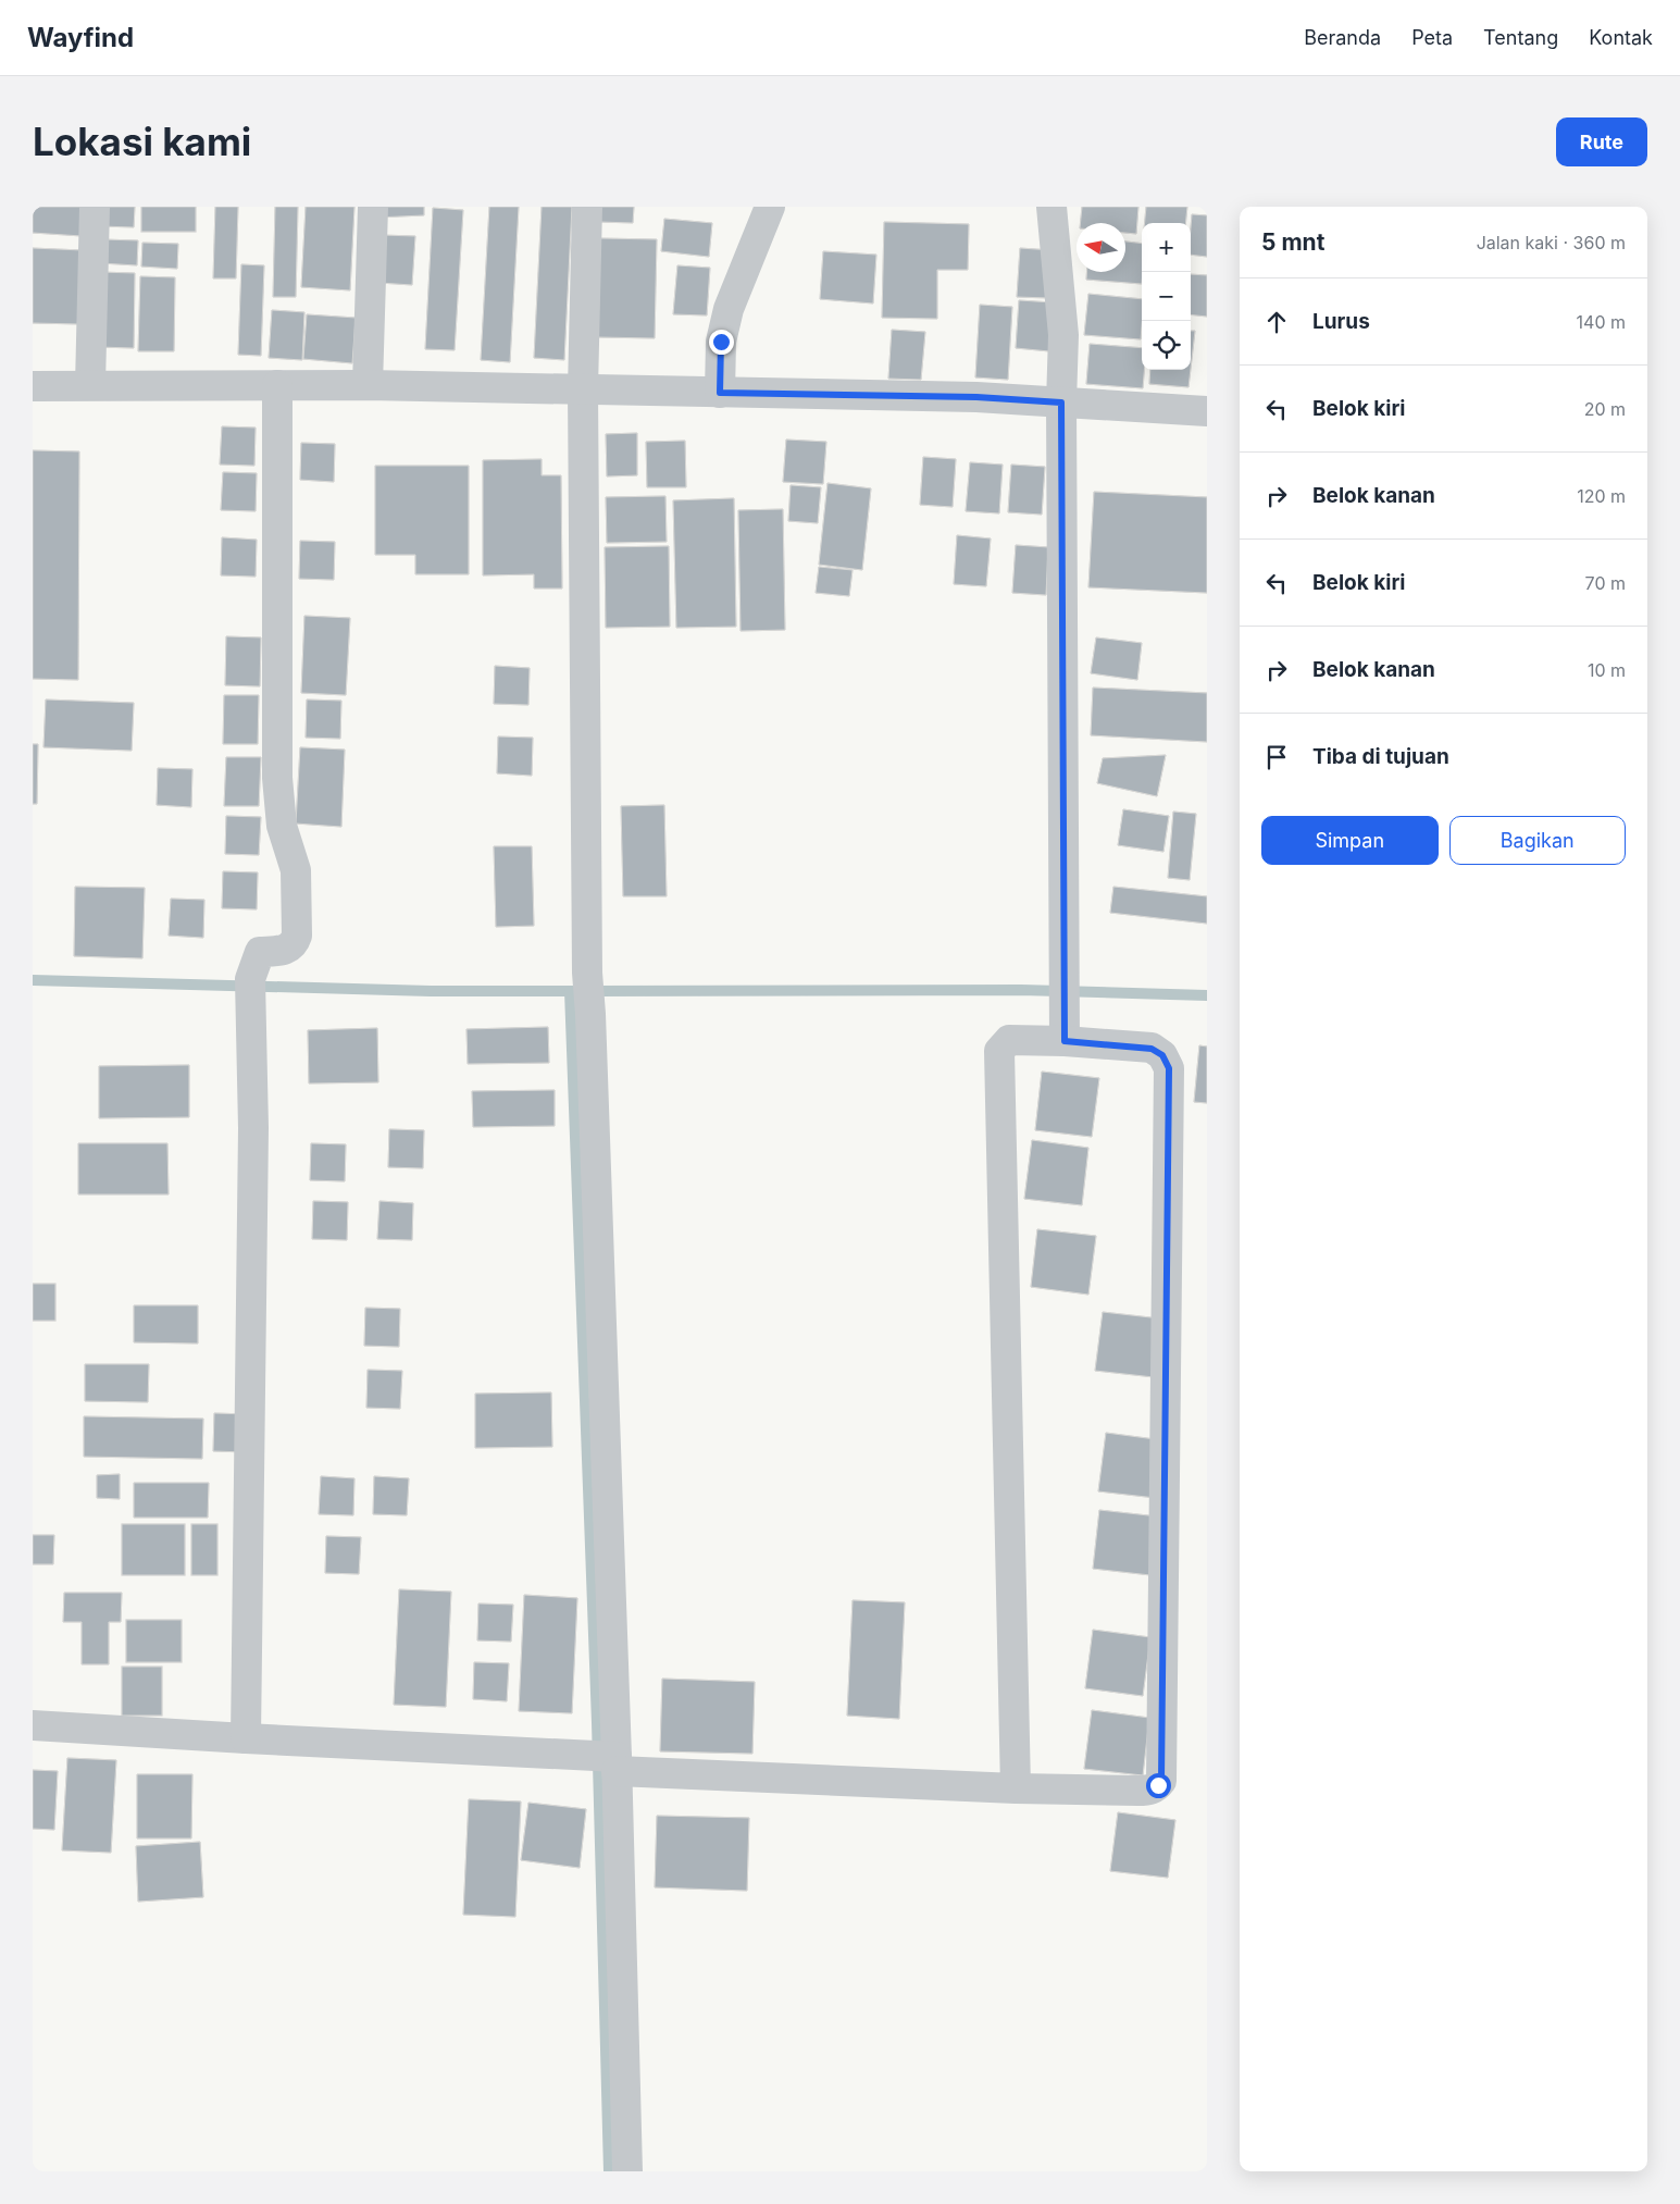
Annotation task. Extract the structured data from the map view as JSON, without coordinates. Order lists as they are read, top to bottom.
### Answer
{
  "north": "left",
  "page": {
    "header": "Wayfind",
    "nav": [
      "Beranda",
      "Peta",
      "Tentang",
      "Kontak"
    ],
    "buttons": [
      "Rute",
      ["Simpan", "Bagikan"]
    ],
    "title": "Lokasi kami",
    "heading": ["5 mnt", "Jalan kaki · 360 m"],
    "map_buttons": ["+", "−"],
    "list": [
      ["Lurus", "140 m"],
      ["Belok kiri", "20 m"],
      ["Belok kanan", "120 m"],
      ["Belok kiri", "70 m"],
      ["Belok kanan", "10 m"],
      "Tiba di tujuan"
    ]
  }
}
